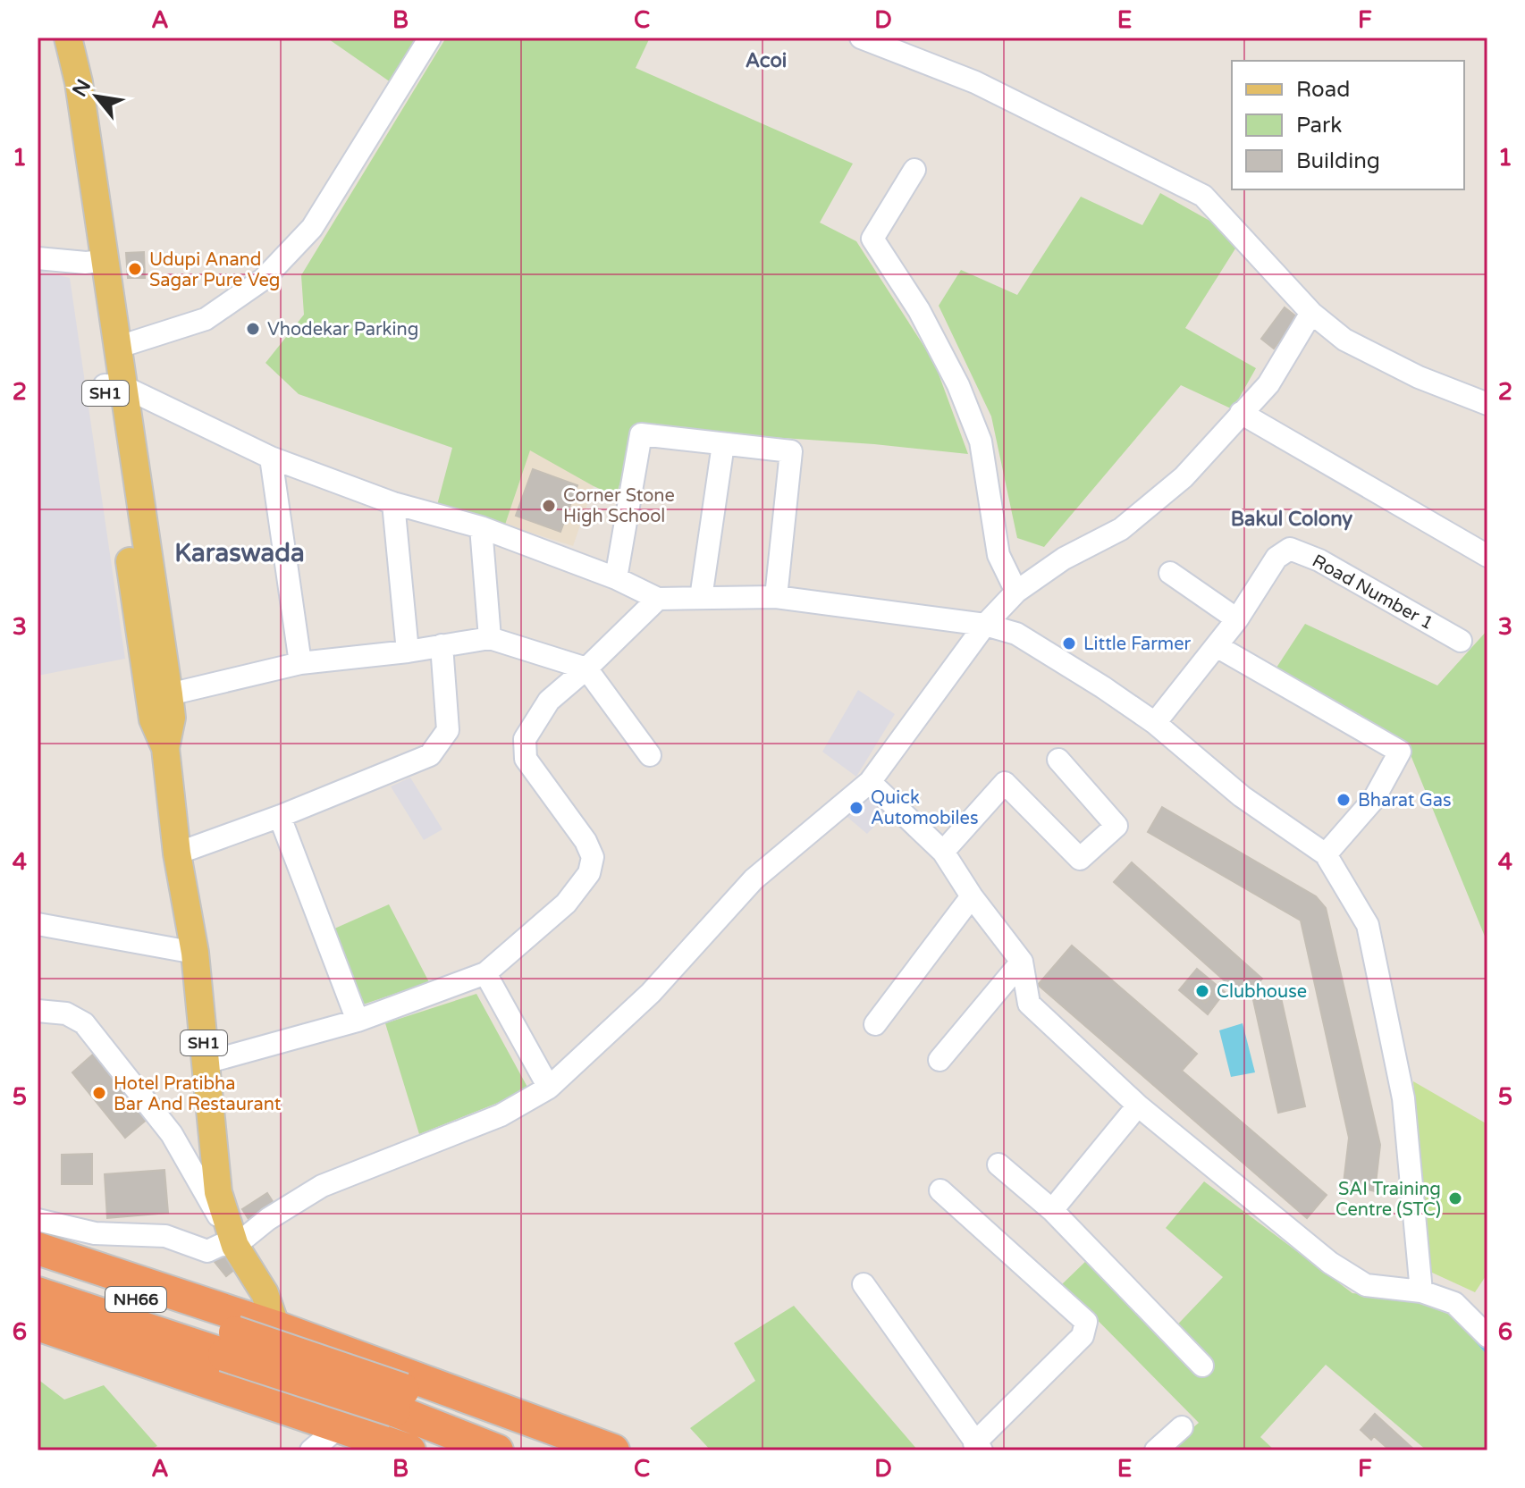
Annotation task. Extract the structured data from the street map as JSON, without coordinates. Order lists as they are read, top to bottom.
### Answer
{
  "streets": {
    "highway": ["NH66"],
    "main road": ["SH1"],
    "street": ["Road Number 1"]
  },
  "districts": ["Acoi", "Bakul Colony", "Karaswada"],
  "places": [
    "Udupi Anand Sagar Pure Veg",
    "Vhodekar Parking",
    "Corner Stone High School",
    "Little Farmer",
    "Bharat Gas",
    "Quick Automobiles",
    "Clubhouse",
    "Hotel Pratibha Bar And Restaurant",
    "SAI Training Centre (STC)"
  ],
  "legend": ["Road", "Park", "Building"],
  "north": "top left",
  "grid": {
    "columns": [
      "A",
      "B",
      "C",
      "D",
      "E",
      "F"
    ],
    "rows": [
      "1",
      "2",
      "3",
      "4",
      "5",
      "6"
    ]
  }
}
